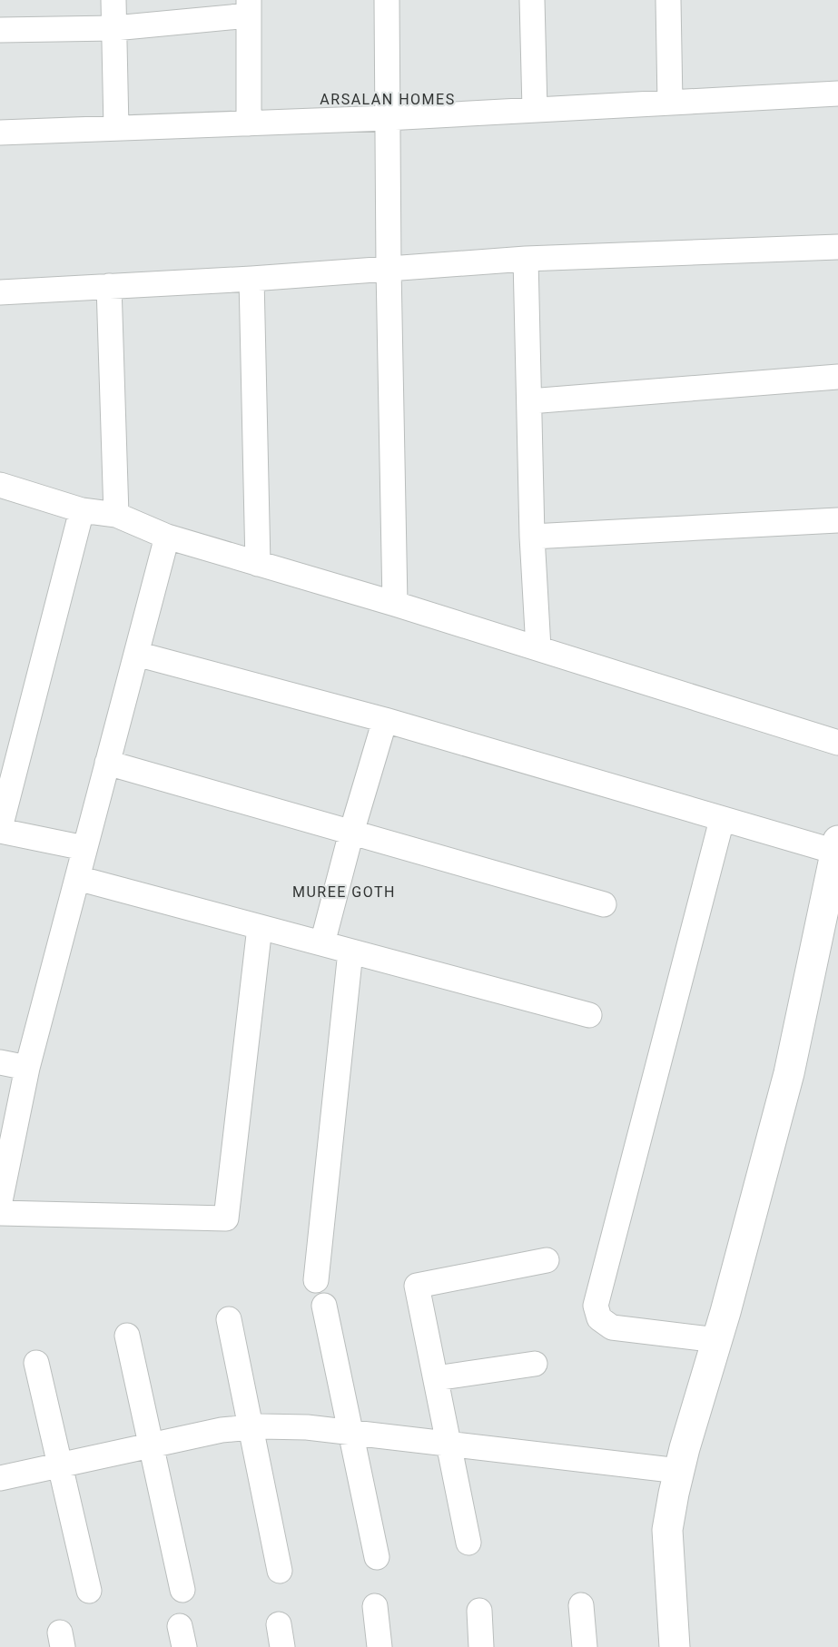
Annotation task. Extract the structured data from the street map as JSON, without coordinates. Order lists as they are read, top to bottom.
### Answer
{
  "districts": ["ARSALAN HOMES", "MUREE GOTH"]
}
